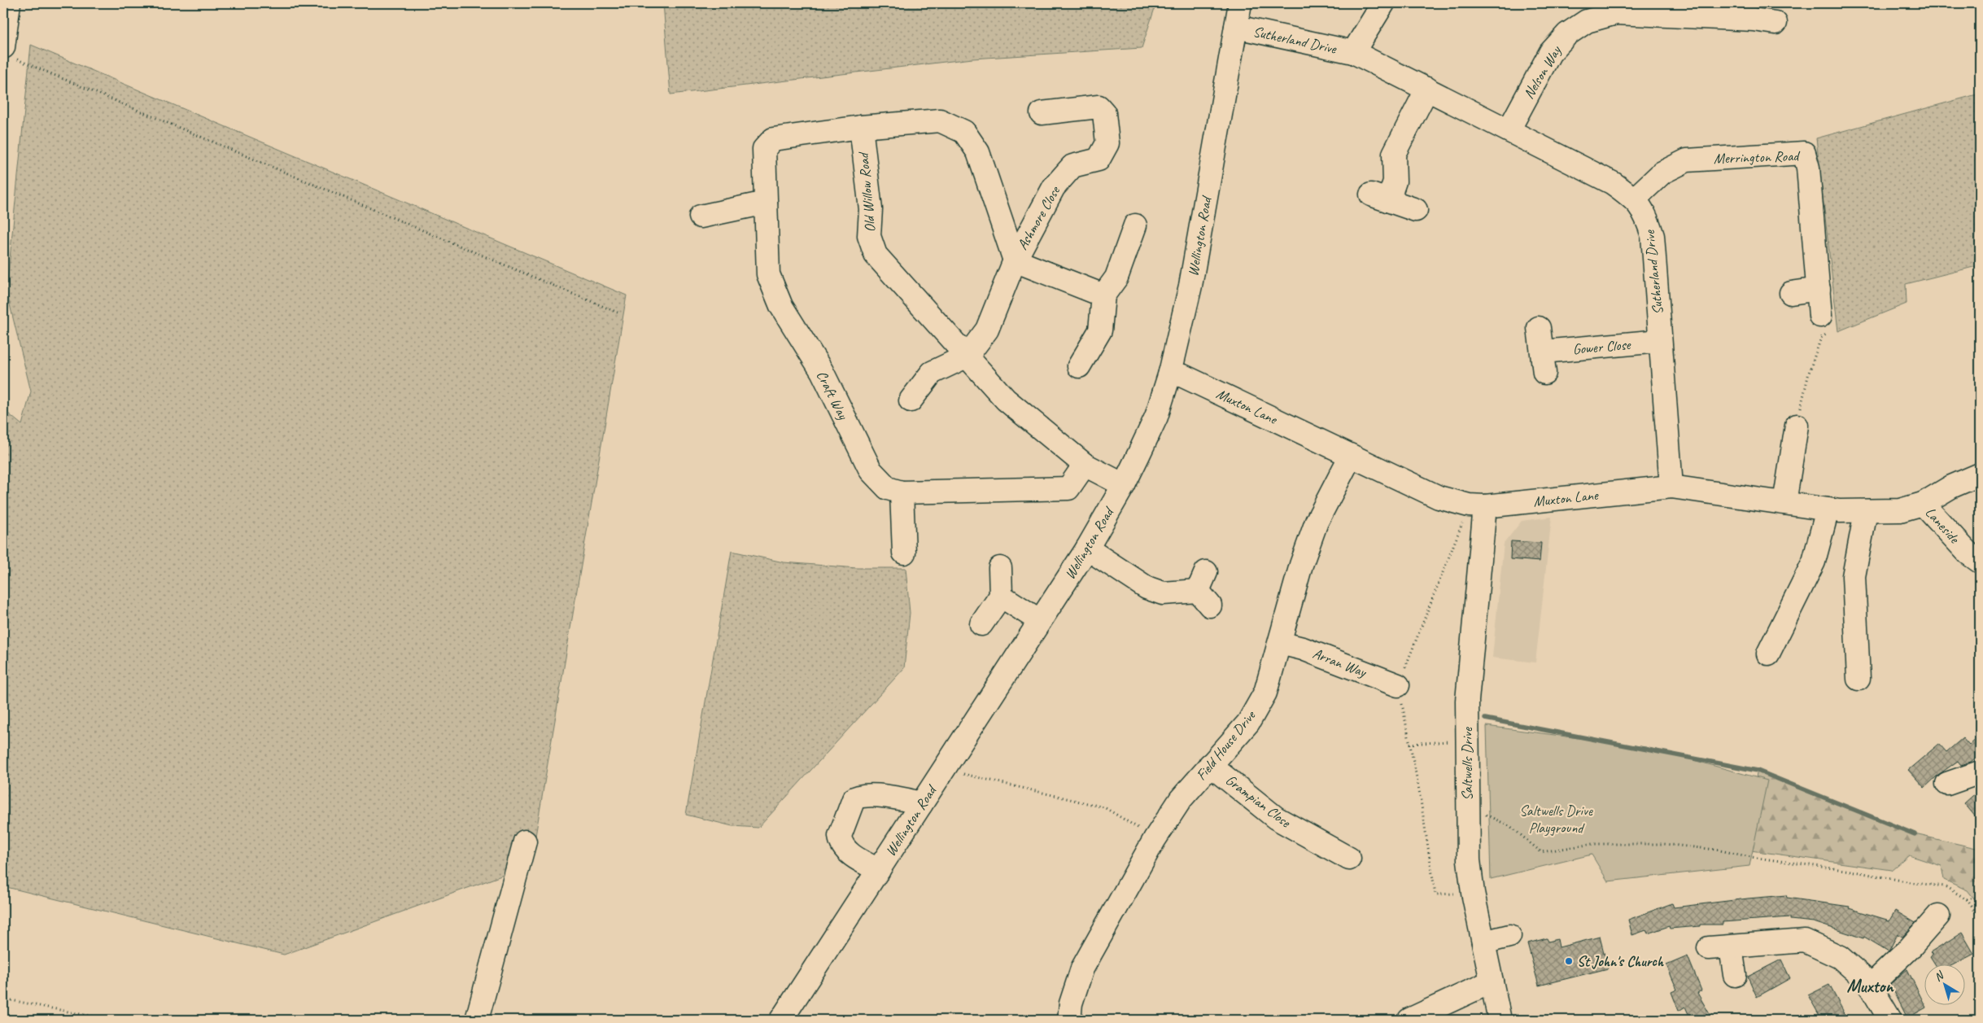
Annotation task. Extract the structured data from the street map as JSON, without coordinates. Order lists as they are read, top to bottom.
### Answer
{
  "streets": {
    "main road": [
      "Sutherland Drive",
      "Nelson Way",
      "Merrington Road",
      "Old Willow Road",
      "Ashmore Close",
      "Wellington Road",
      "Gower Close",
      "Craft Way",
      "Muxton Lane",
      "Laneside",
      "Arran Way",
      "Field House Drive",
      "Saltwells Drive",
      "Grampian Close"
    ]
  },
  "crossings": [
    ["Sutherland Drive", "Nelson Way"],
    ["Sutherland Drive", "Merrington Road"],
    ["Sutherland Drive", "Wellington Road"],
    ["Sutherland Drive", "Gower Close"],
    ["Sutherland Drive", "Muxton Lane"],
    ["Old Willow Road", "Ashmore Close"],
    ["Old Willow Road", "Craft Way"],
    ["Wellington Road", "Muxton Lane"],
    ["Muxton Lane", "Laneside"],
    ["Muxton Lane", "Field House Drive"],
    ["Muxton Lane", "Saltwells Drive"],
    ["Arran Way", "Field House Drive"],
    ["Field House Drive", "Grampian Close"]
  ],
  "districts": ["Muxton"],
  "parks": ["Saltwells Drive Playground"],
  "places": ["St John's Church"],
  "north": "top left"
}
